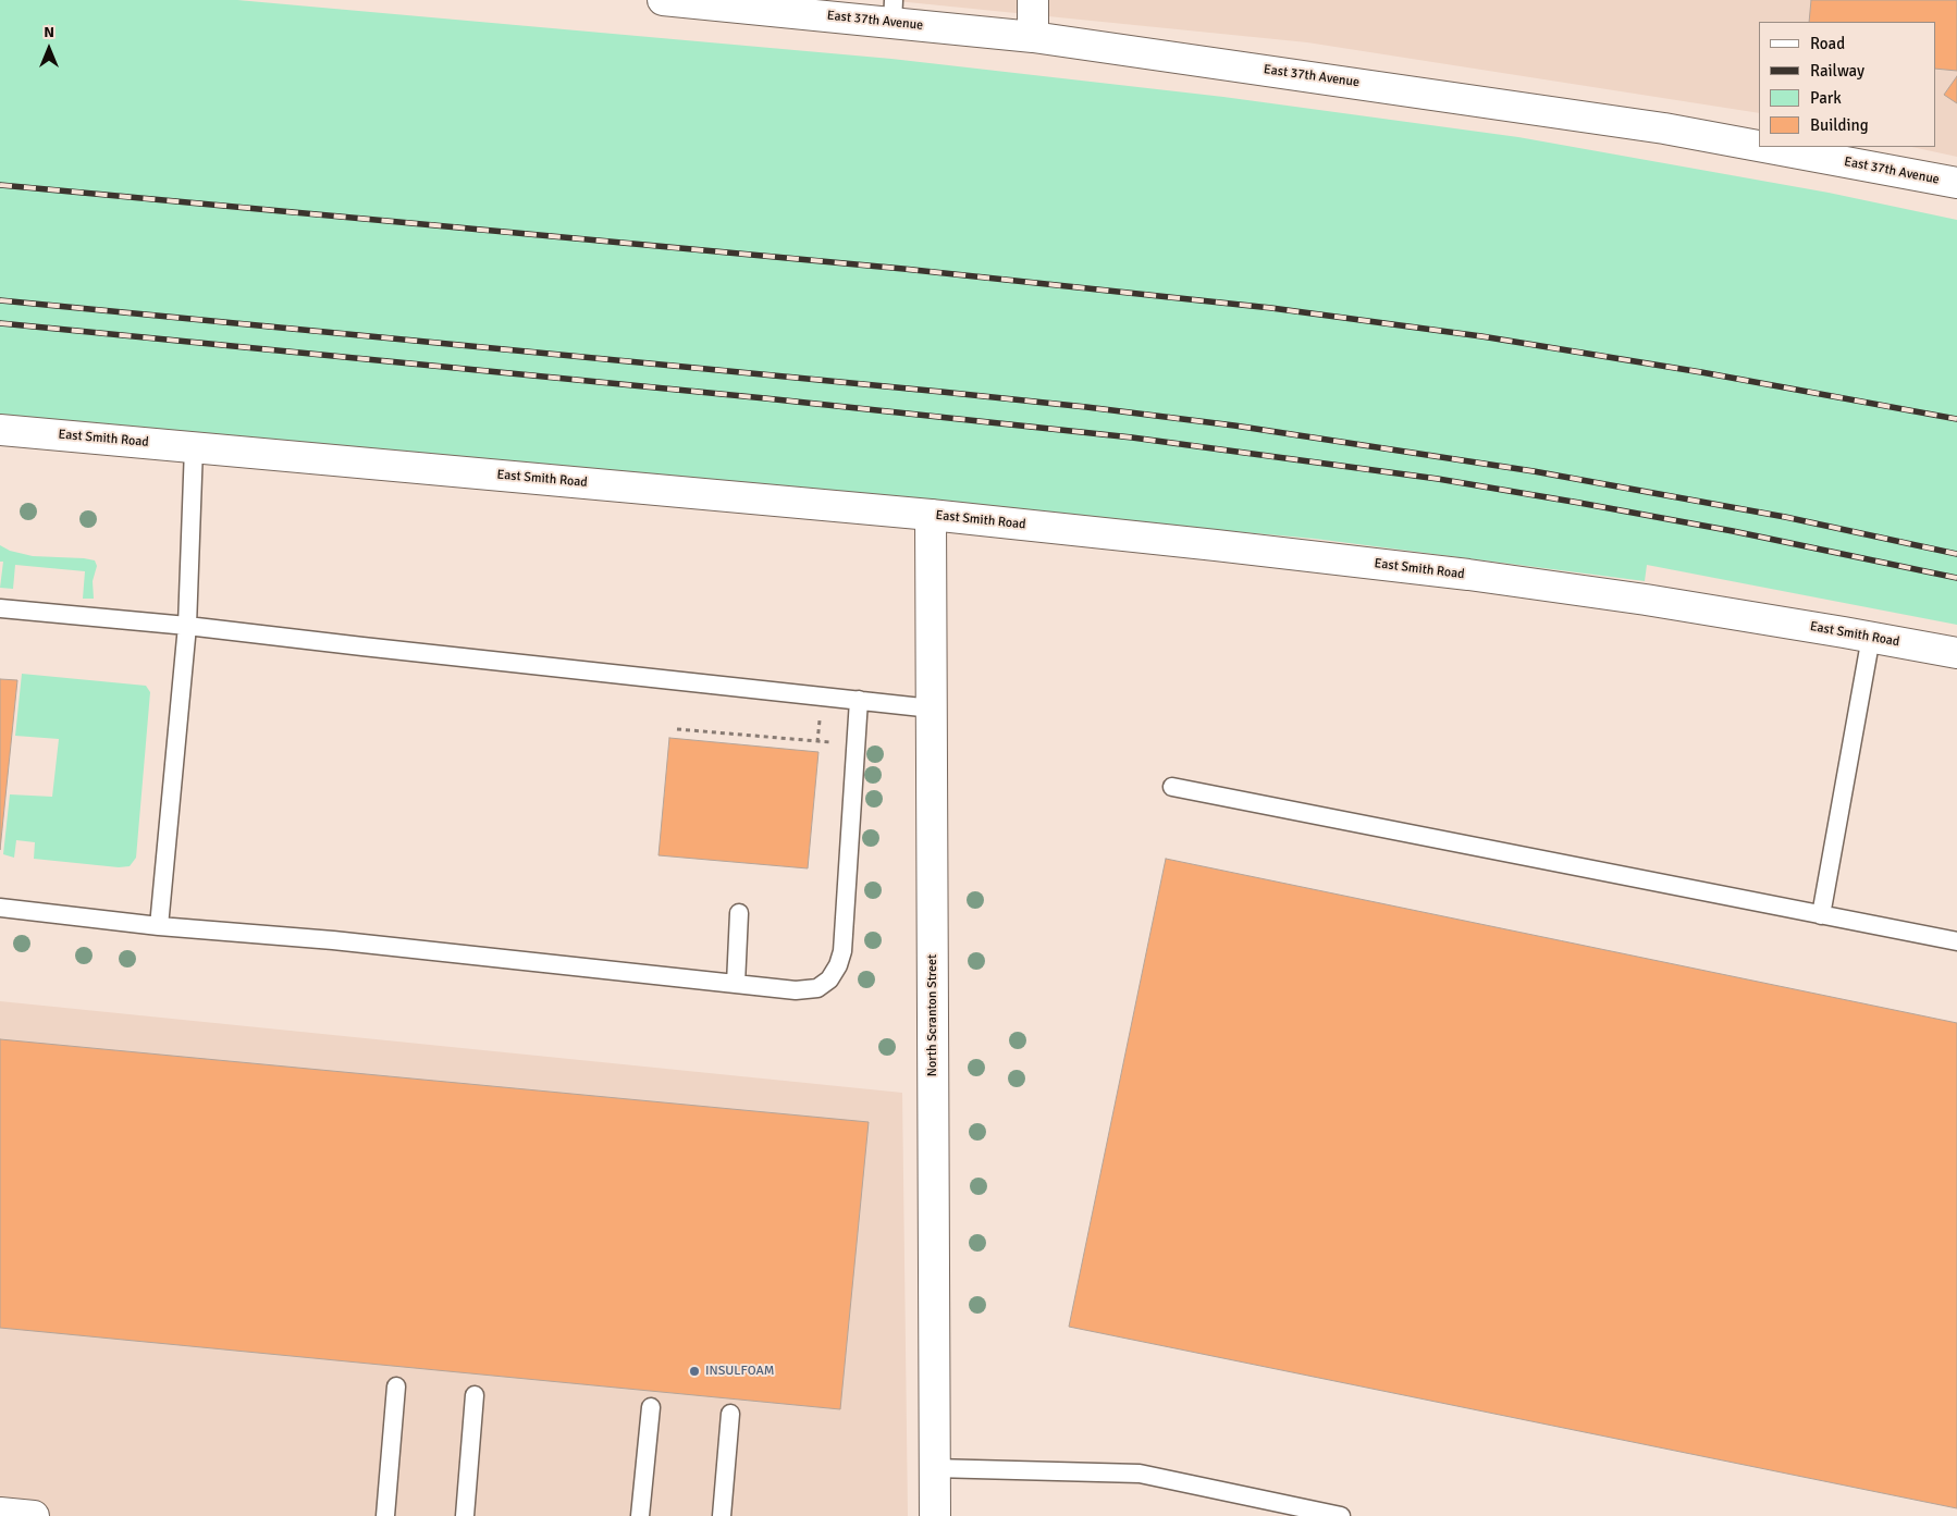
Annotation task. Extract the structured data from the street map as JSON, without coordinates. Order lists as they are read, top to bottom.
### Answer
{
  "streets": {
    "street": ["East 37th Avenue", "East Smith Road", "North Scranton Street"]
  },
  "crossings": [
    ["East Smith Road", "North Scranton Street"]
  ],
  "places": ["INSULFOAM"],
  "legend": [
    "Road",
    "Railway",
    "Park",
    "Building"
  ],
  "north": "top"
}
